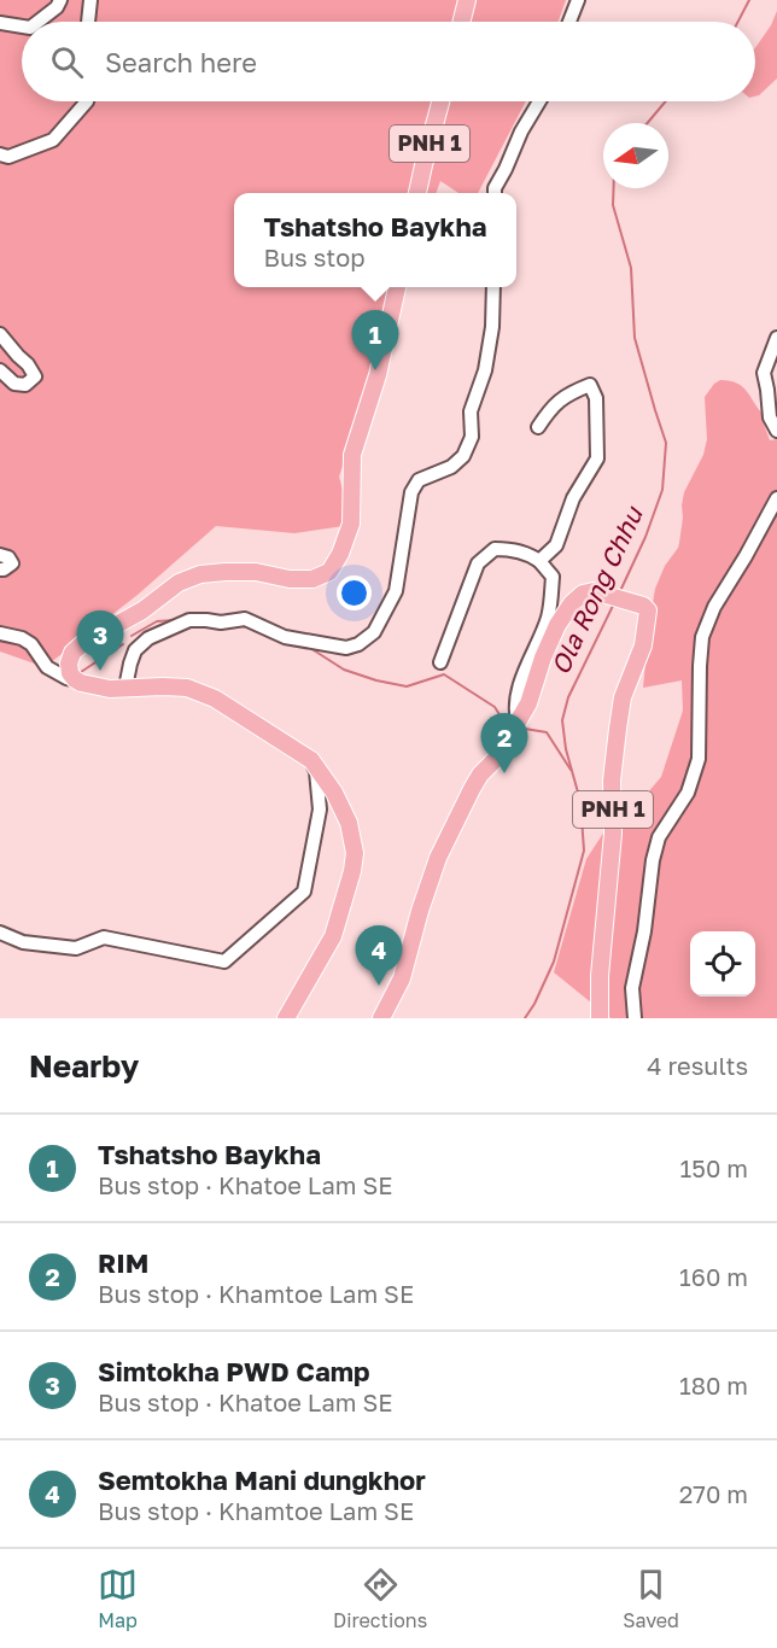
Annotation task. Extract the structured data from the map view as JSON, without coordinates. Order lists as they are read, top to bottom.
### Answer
{
  "streets": {
    "main road": ["PNH 1"]
  },
  "water": ["Ola Rong Chhu"],
  "north": "left",
  "page": {
    "search": "Search here",
    "popup": ["Tshatsho Baykha", "Bus stop"],
    "pins": [
      "1",
      "3",
      "2",
      "4"
    ],
    "heading": ["Nearby", "4 results"],
    "list": [
      {
        "mark": "1",
        "name": "Tshatsho Baykha",
        "note": "Bus stop · Khatoe Lam SE",
        "value": "150 m"
      },
      {
        "mark": "2",
        "name": "RIM",
        "note": "Bus stop · Khamtoe Lam SE",
        "value": "160 m"
      },
      {
        "mark": "3",
        "name": "Simtokha PWD Camp",
        "note": "Bus stop · Khatoe Lam SE",
        "value": "180 m"
      },
      {
        "mark": "4",
        "name": "Semtokha Mani dungkhor",
        "note": "Bus stop · Khamtoe Lam SE",
        "value": "270 m"
      }
    ],
    "nav": ["Map", "Directions", "Saved"]
  }
}
